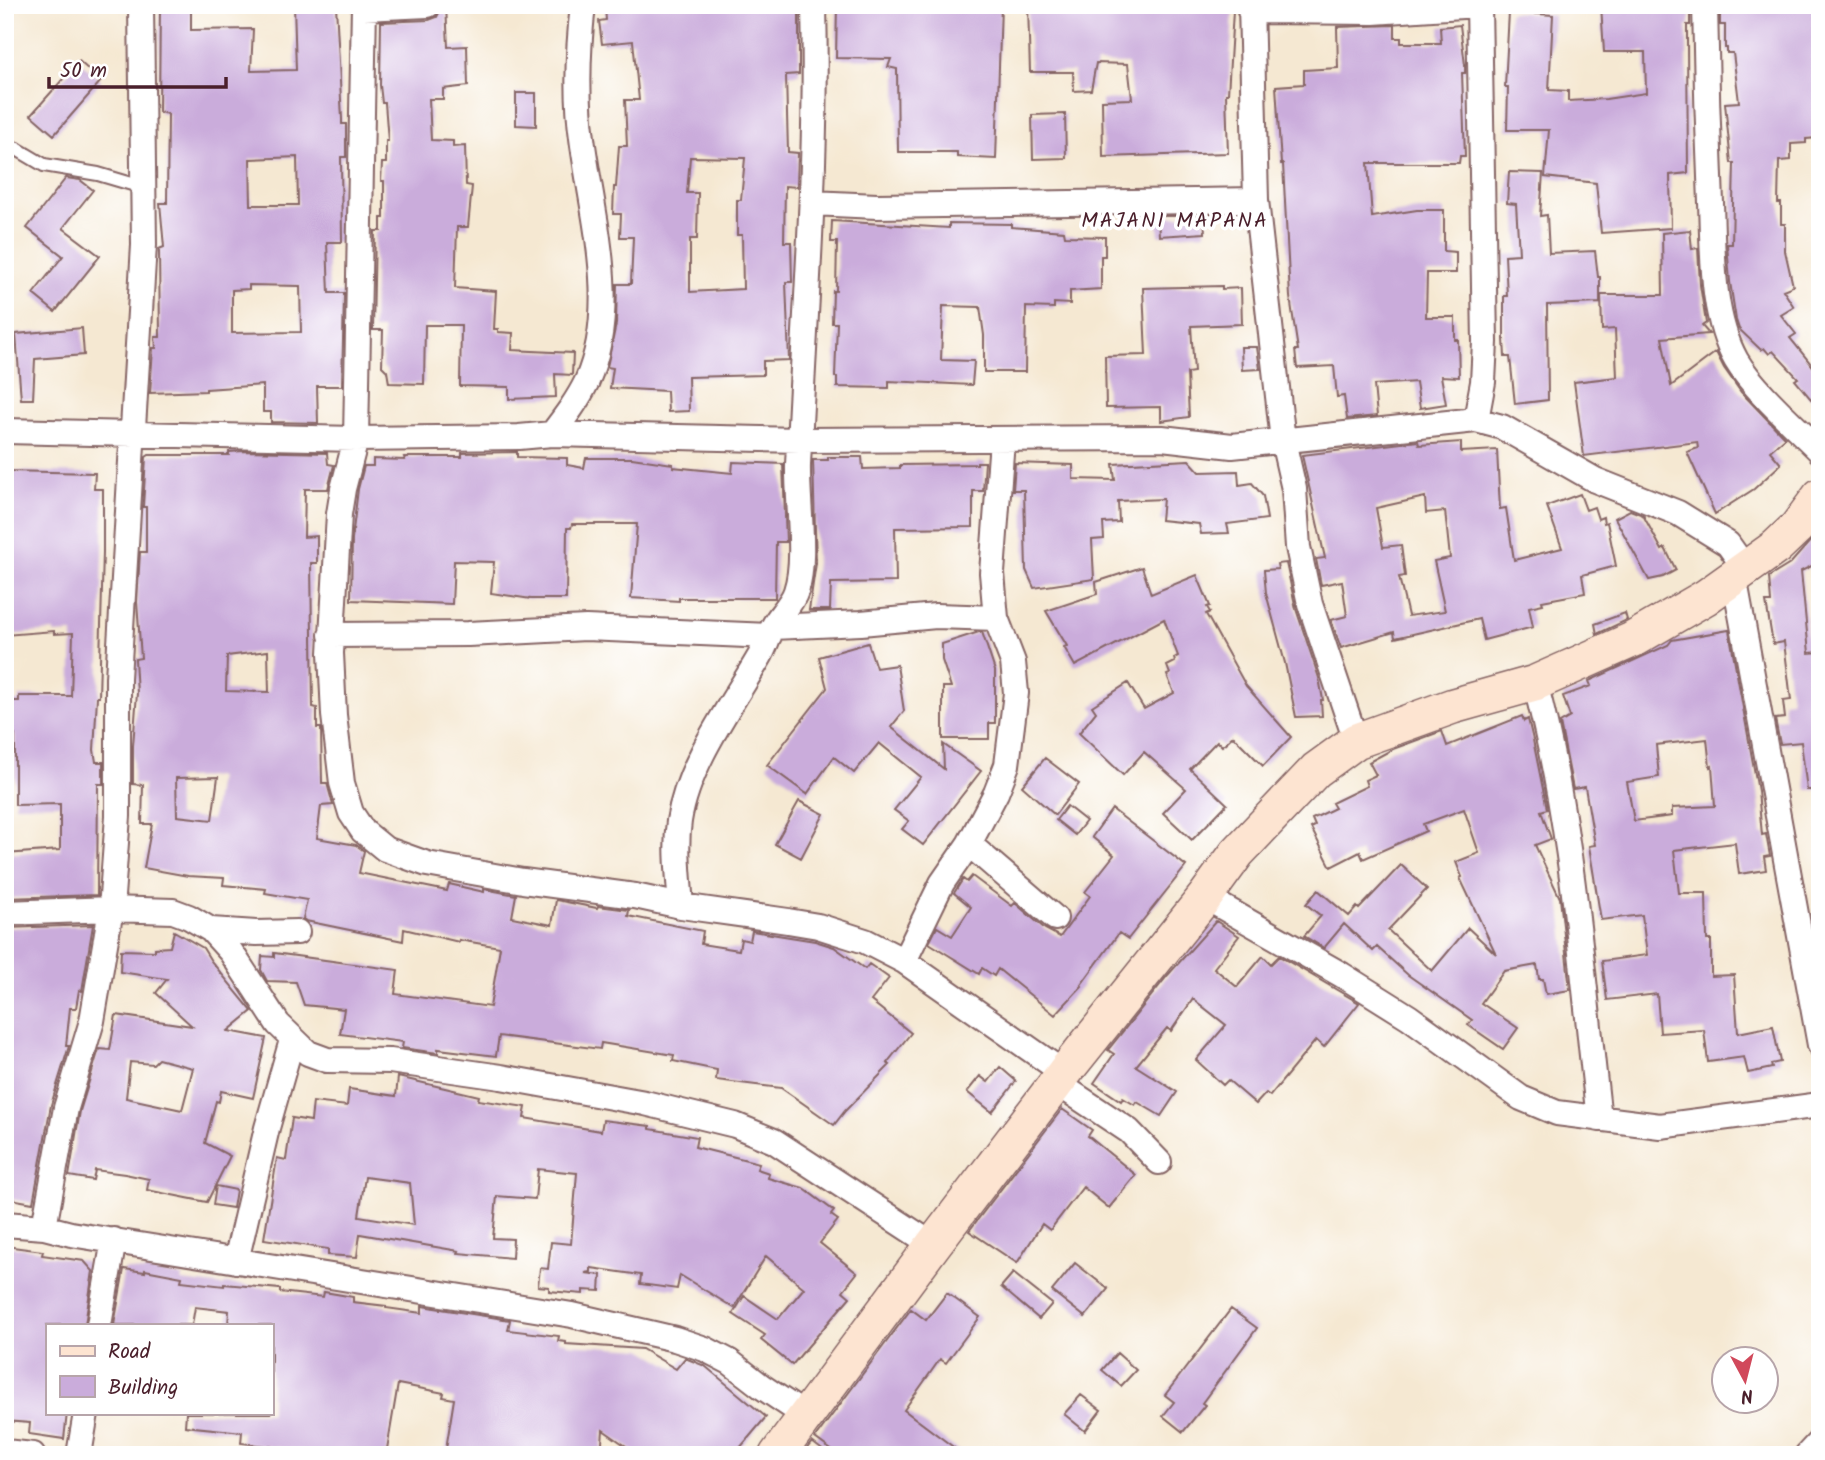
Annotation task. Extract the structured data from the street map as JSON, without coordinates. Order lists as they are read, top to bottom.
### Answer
{
  "districts": ["MAJANI MAPANA"],
  "legend": ["Road", "Building"],
  "scale_bar": "50 m",
  "north": "bottom"
}
